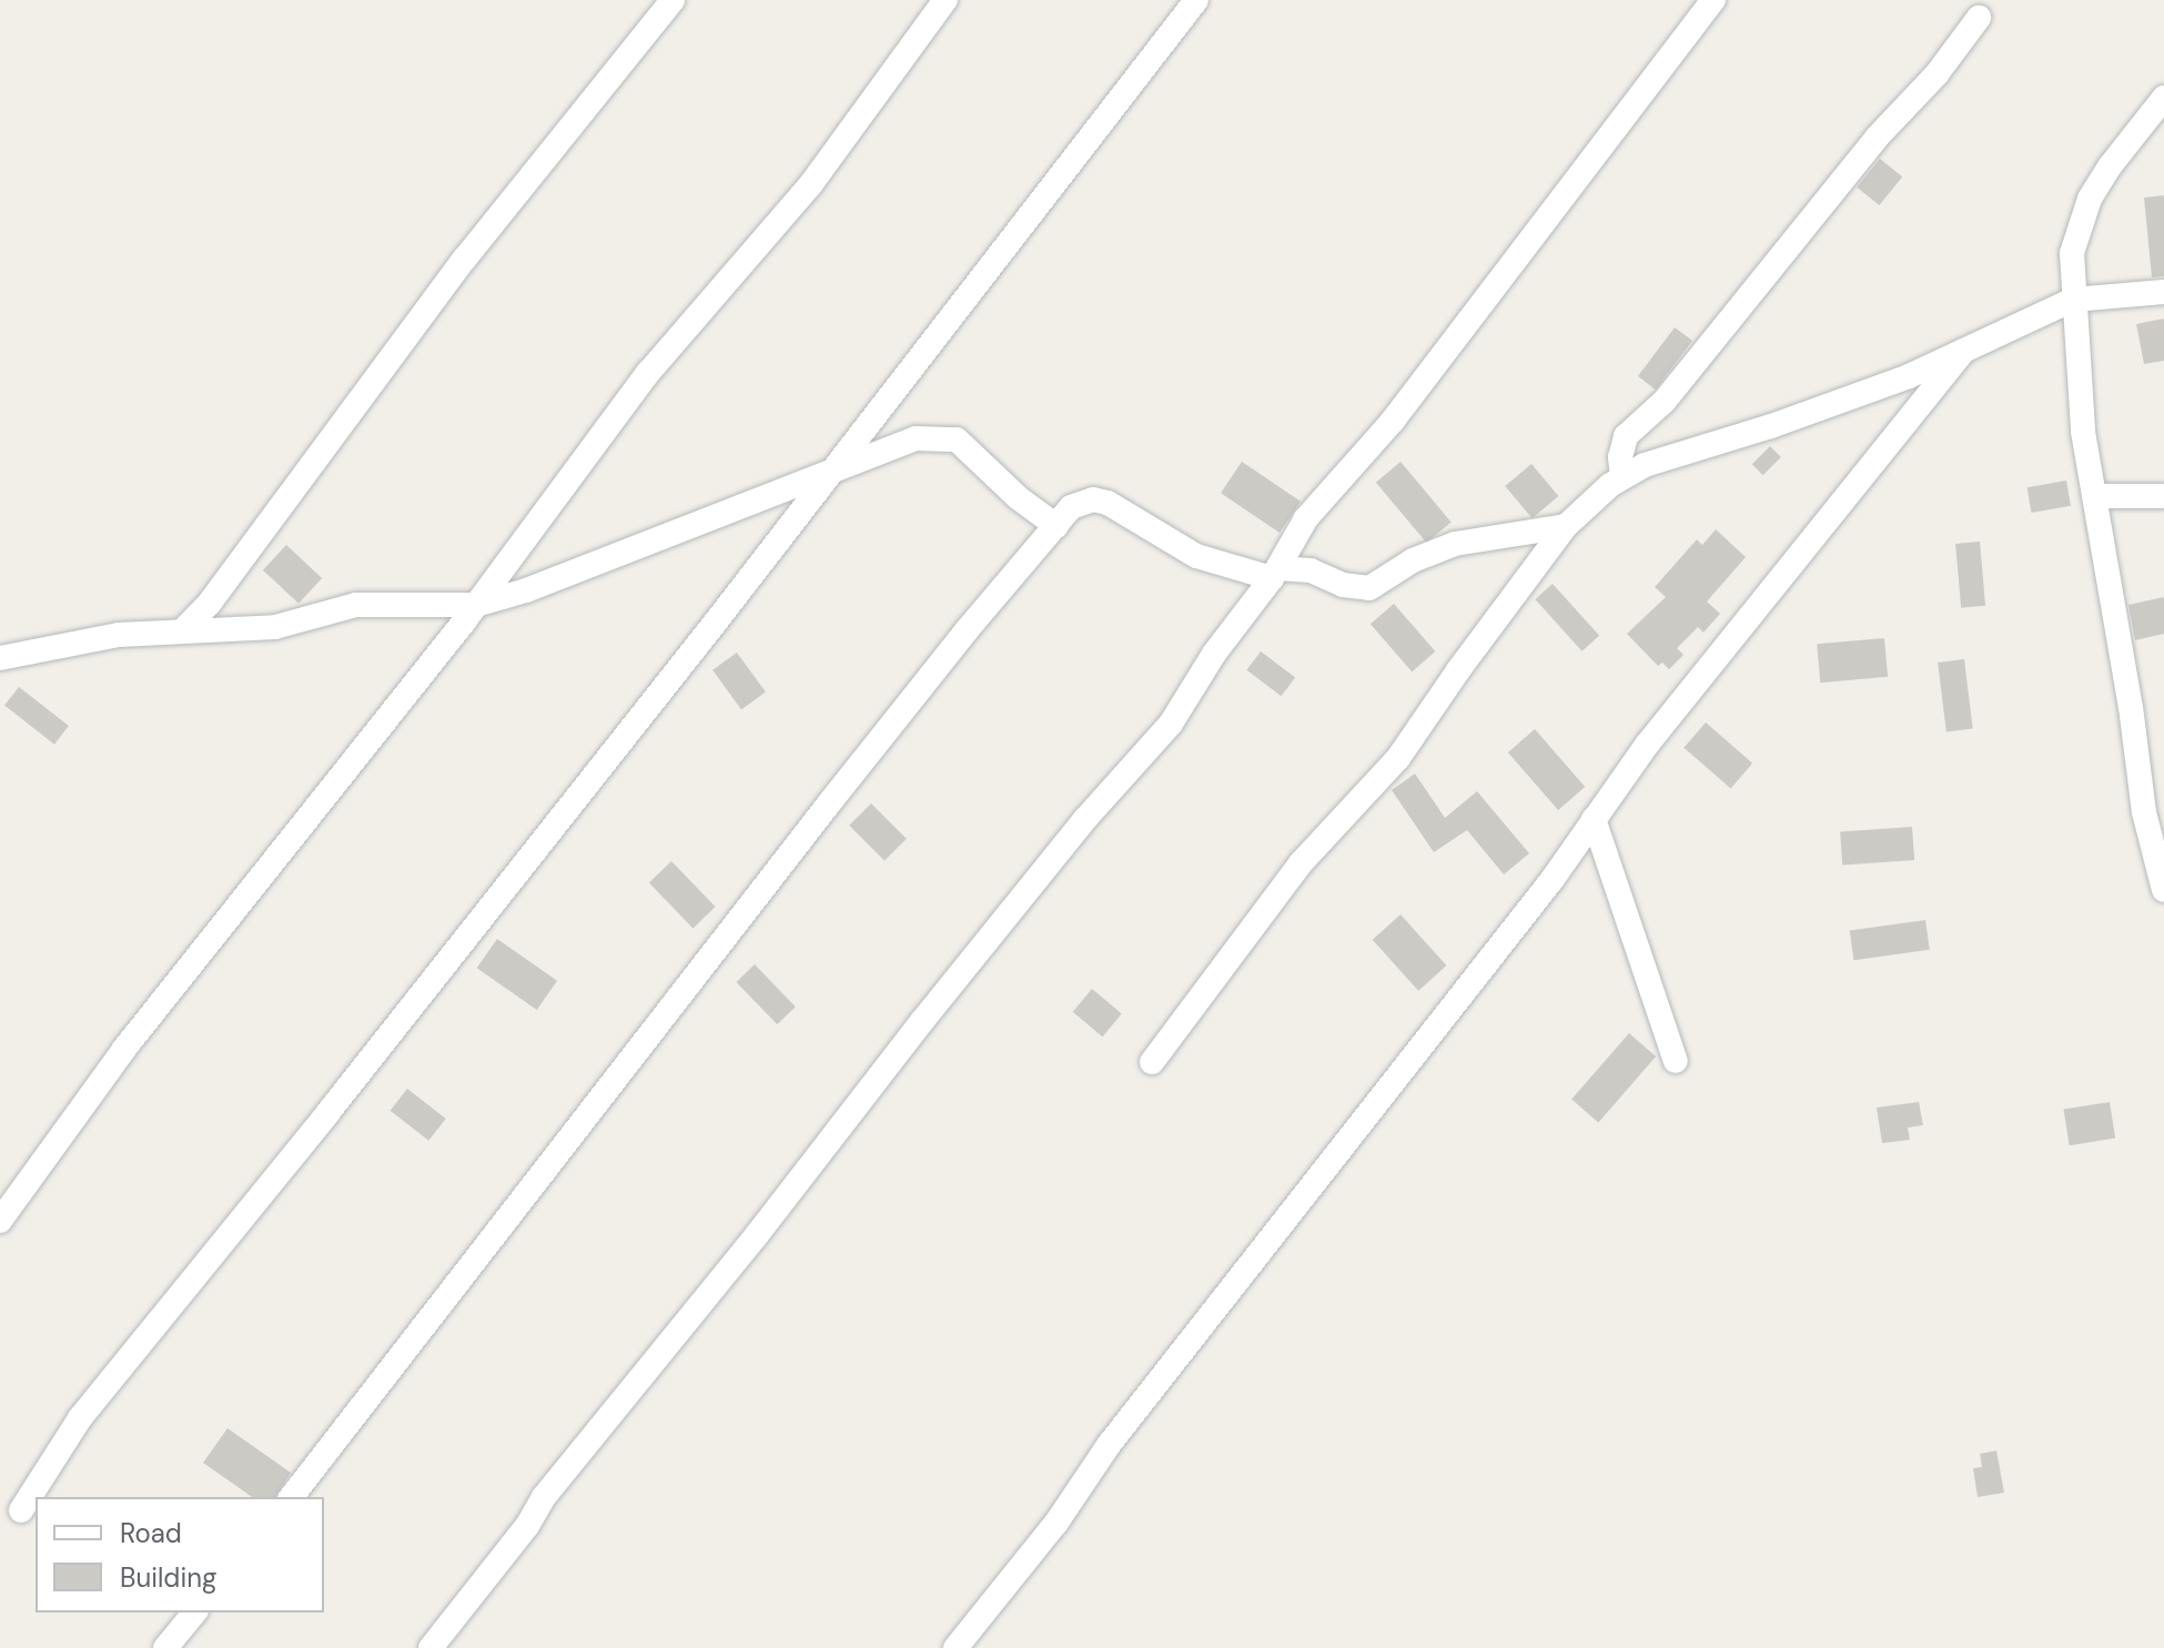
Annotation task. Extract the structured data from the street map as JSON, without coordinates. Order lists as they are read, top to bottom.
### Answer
{
  "legend": ["Road", "Building"]
}
